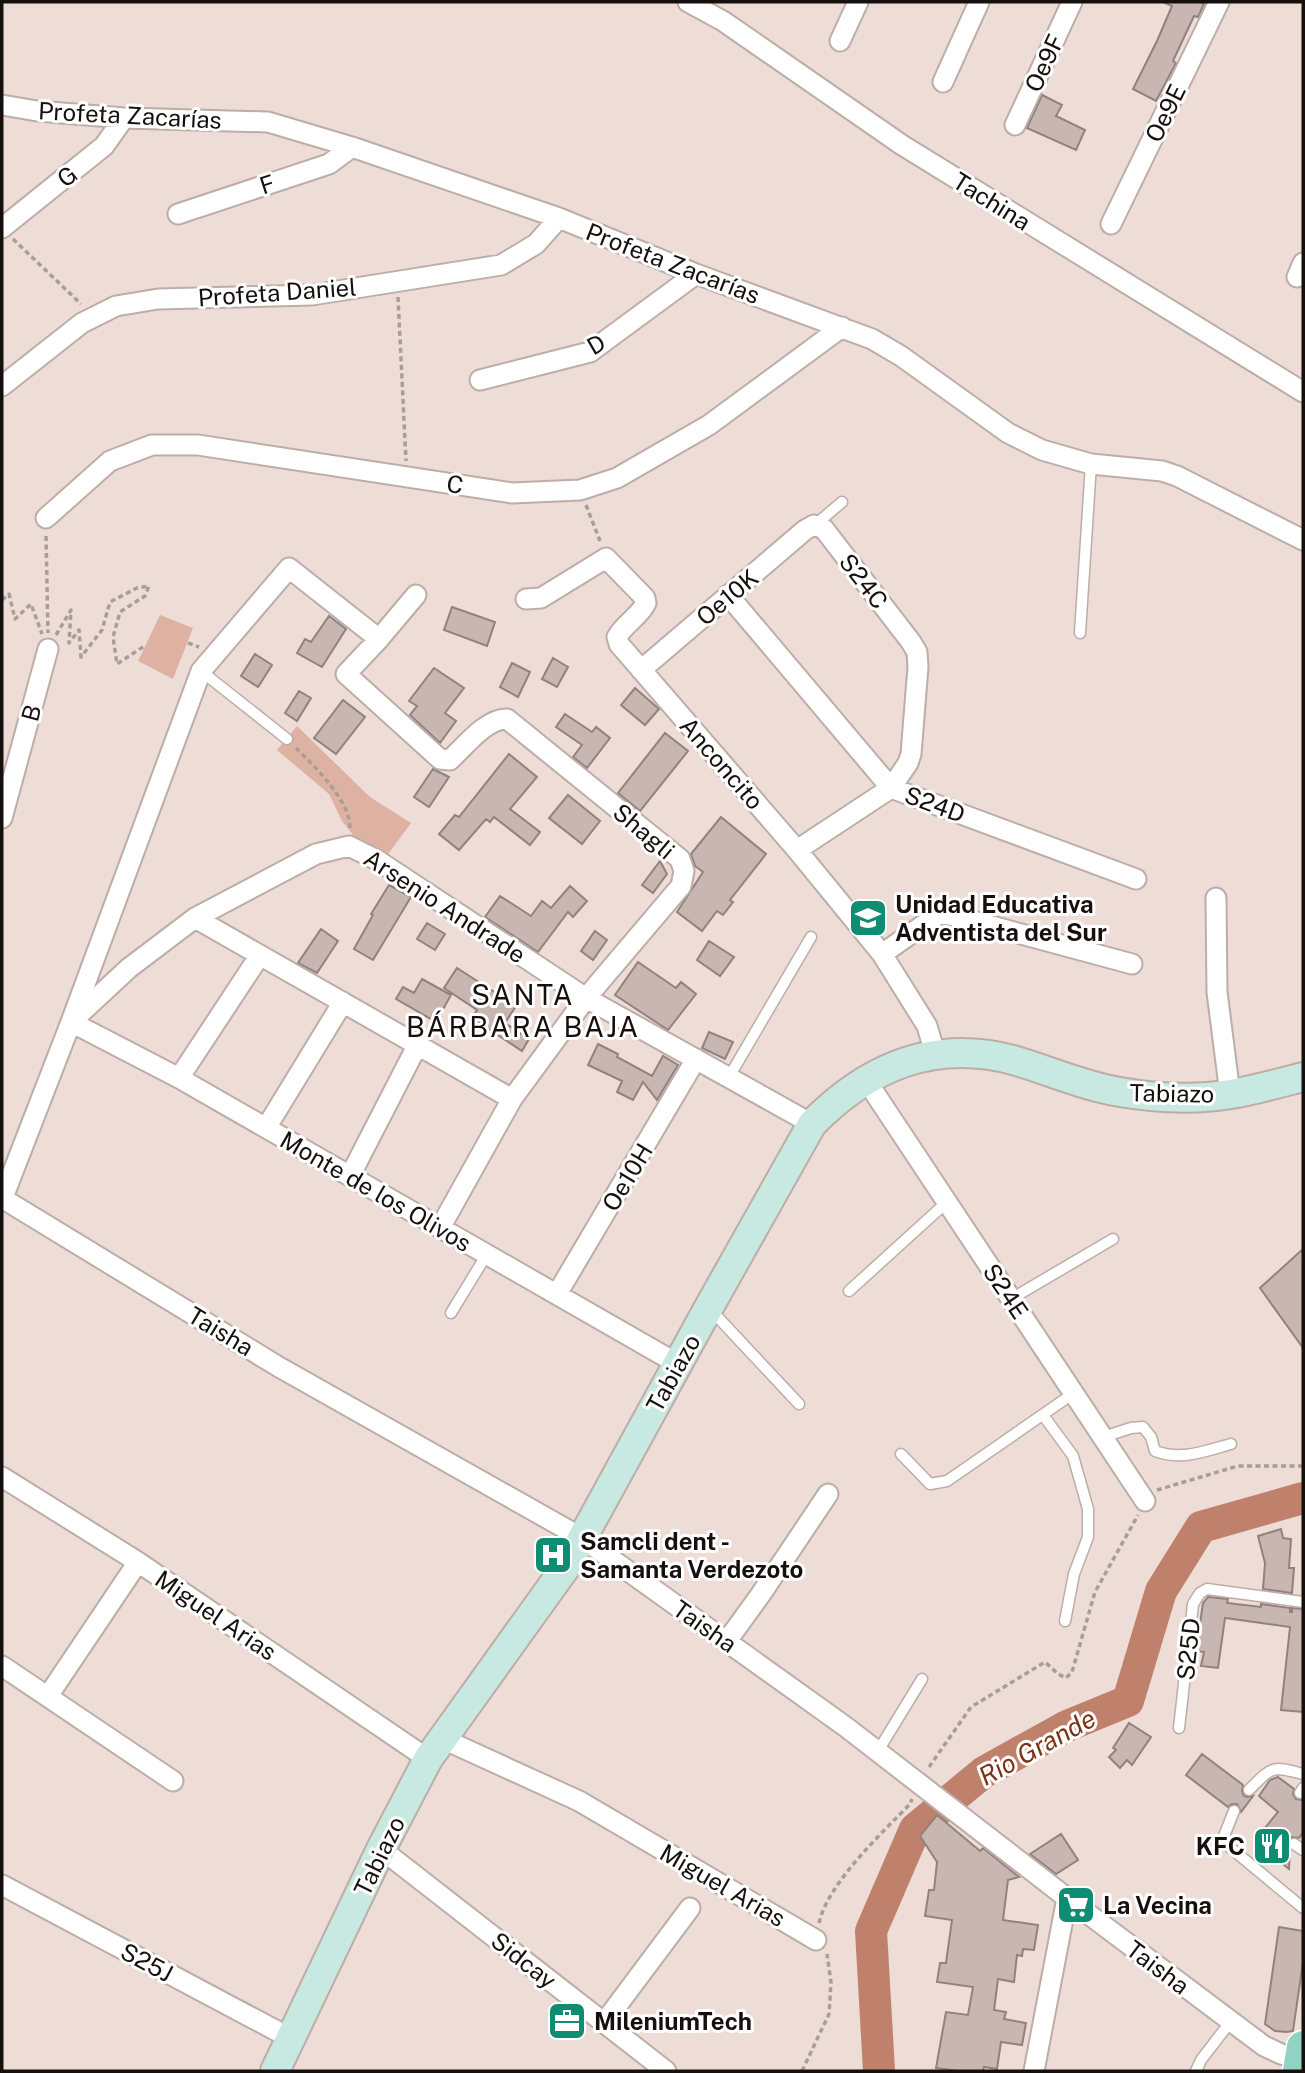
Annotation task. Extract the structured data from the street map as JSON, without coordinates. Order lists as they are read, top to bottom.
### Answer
{
  "streets": {
    "street": [
      "Oe9F",
      "Oe9E",
      "Profeta Zacarías",
      "G",
      "F",
      "Tachina",
      "Profeta Daniel",
      "D",
      "C",
      "S24C",
      "Oe10K",
      "B",
      "Anconcito",
      "S24D",
      "Shagli",
      "Arsenio Andrade",
      "Tabiazo",
      "Oe10H",
      "Monte de los Olivos",
      "S24E",
      "Taisha",
      "Miguel Arias",
      "Sidcay",
      "S25J"
    ],
    "lane": ["S25D"]
  },
  "crossings": [
    ["Profeta Zacarías", "G"],
    ["Profeta Zacarías", "F"],
    ["Profeta Zacarías", "Profeta Daniel"],
    ["Profeta Zacarías", "D"],
    ["Profeta Zacarías", "C"],
    ["S24C", "Oe10K"],
    ["S24C", "S24D"],
    ["Oe10K", "Anconcito"],
    ["Oe10K", "S24D"],
    ["Anconcito", "Tabiazo"],
    ["Shagli", "Arsenio Andrade"],
    ["Shagli", "Monte de los Olivos"],
    ["Arsenio Andrade", "Tabiazo"],
    ["Arsenio Andrade", "Oe10H"],
    ["Arsenio Andrade", "Monte de los Olivos"],
    ["Arsenio Andrade", "Taisha"],
    ["Tabiazo", "Monte de los Olivos"],
    ["Tabiazo", "S24E"],
    ["Tabiazo", "Taisha"],
    ["Tabiazo", "Miguel Arias"],
    ["Tabiazo", "Sidcay"],
    ["Tabiazo", "S25J"],
    ["Oe10H", "Monte de los Olivos"]
  ],
  "districts": ["SANTA BÁRBARA BAJA"],
  "water": ["Rio Grande"],
  "places": {
    "school or university": ["Unidad Educativa Adventista del Sur"],
    "hospital": ["Samcli dent - Samanta Verdezoto"],
    "restaurant": ["KFC"],
    "supermarket": ["La Vecina"],
    "office": ["MileniumTech"]
  }
}
